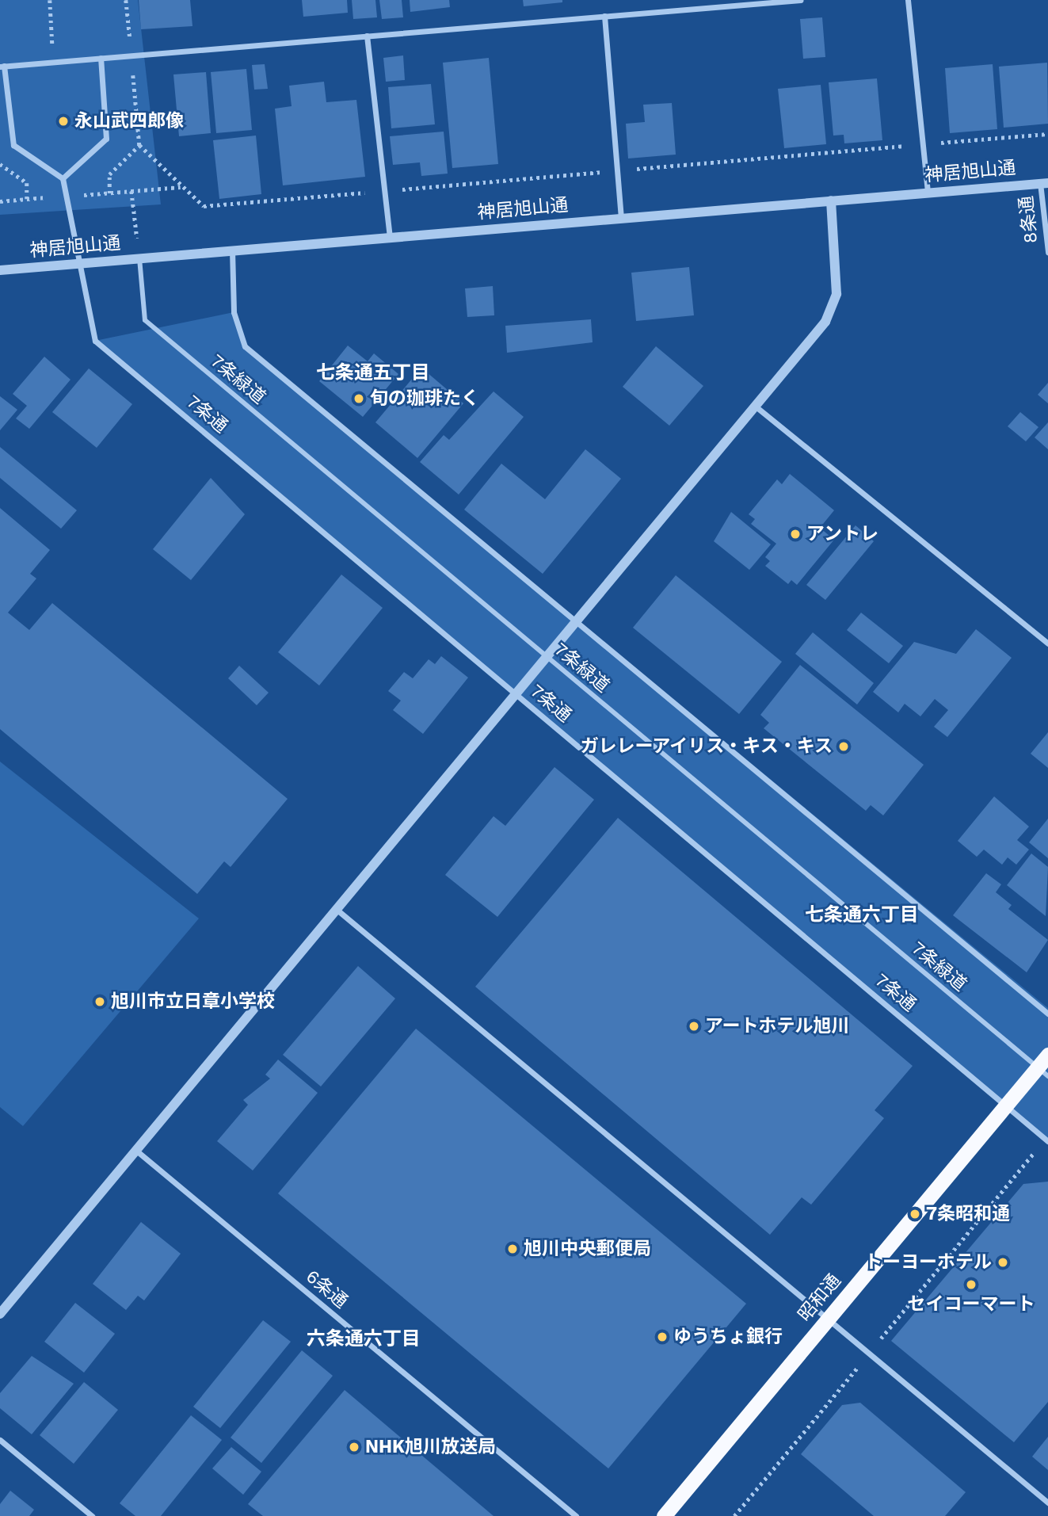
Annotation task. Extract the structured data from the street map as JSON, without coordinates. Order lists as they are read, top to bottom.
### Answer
{
  "streets": {
    "highway": ["昭和通"],
    "street": [
      "神居旭山通",
      "8条通",
      "7条緑道",
      "7条通",
      "6条通"
    ]
  },
  "crossings": [
    ["神居旭山通", "8条通"],
    ["神居旭山通", "7条緑道"],
    ["神居旭山通", "7条通"],
    ["7条緑道", "昭和通"],
    ["7条通", "昭和通"]
  ],
  "districts": ["七条通五丁目", "七条通六丁目", "六条通六丁目"],
  "places": [
    "永山武四郎像",
    "旬の珈琲たく",
    "アントレ",
    "ガレレーアイリス・キス・キス",
    "旭川市立日章小学校",
    "アートホテル旭川",
    "7条昭和通",
    "旭川中央郵便局",
    "トーヨーホテル",
    "セイコーマート",
    "ゆうちょ銀行",
    "NHK旭川放送局"
  ]
}
